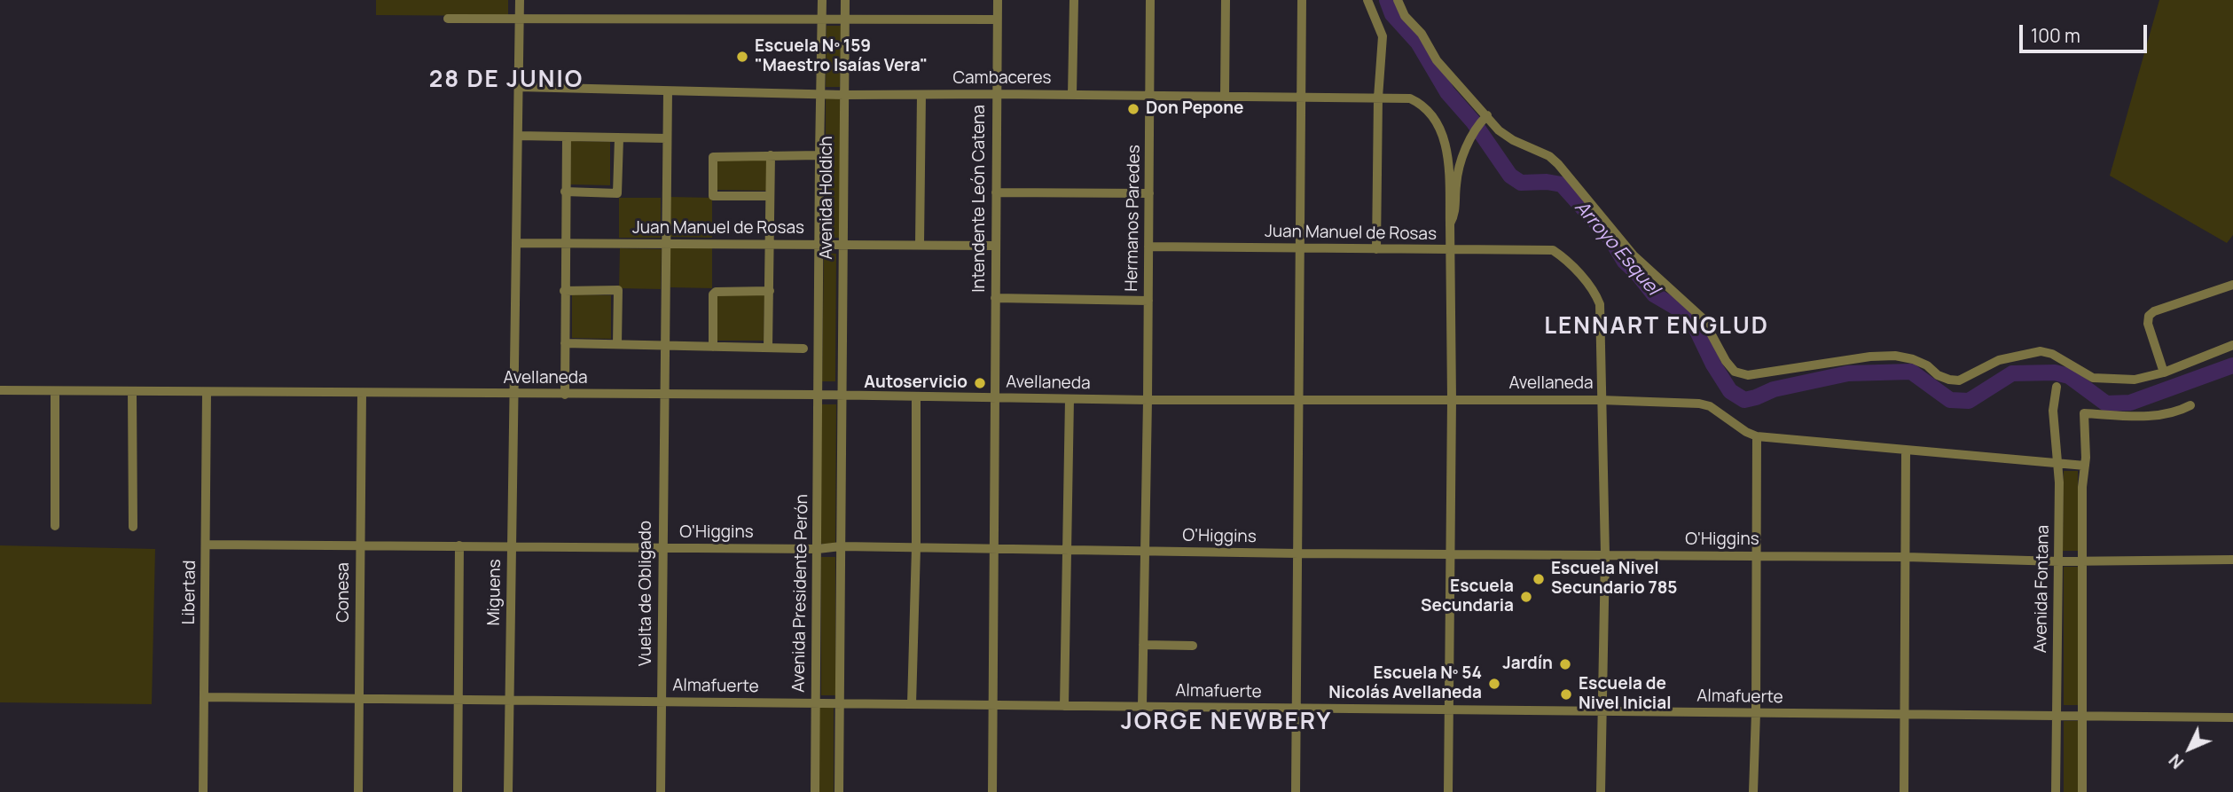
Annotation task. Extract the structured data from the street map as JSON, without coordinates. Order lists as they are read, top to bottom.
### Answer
{
  "streets": {
    "street": [
      "Cambaceres",
      "Avenida Holdich",
      "Intendente León Catena",
      "Hermanos Paredes",
      "Juan Manuel de Rosas",
      "Avellaneda",
      "O'Higgins",
      "Avenida Fontana",
      "Libertad",
      "Conesa",
      "Miguens",
      "Vuelta de Obligado",
      "Avenida Presidente Perón",
      "Almafuerte"
    ]
  },
  "crossings": [
    ["Cambaceres", "Avenida Holdich"],
    ["Cambaceres", "Intendente León Catena"],
    ["Cambaceres", "Hermanos Paredes"],
    ["Cambaceres", "Miguens"],
    ["Cambaceres", "Vuelta de Obligado"],
    ["Avenida Holdich", "Juan Manuel de Rosas"],
    ["Avenida Holdich", "Avellaneda"],
    ["Avenida Holdich", "Avenida Presidente Perón"],
    ["Intendente León Catena", "Juan Manuel de Rosas"],
    ["Intendente León Catena", "Avellaneda"],
    ["Intendente León Catena", "O'Higgins"],
    ["Intendente León Catena", "Almafuerte"],
    ["Hermanos Paredes", "Juan Manuel de Rosas"],
    ["Hermanos Paredes", "Avellaneda"],
    ["Hermanos Paredes", "O'Higgins"],
    ["Hermanos Paredes", "Almafuerte"],
    ["Juan Manuel de Rosas", "Avellaneda"],
    ["Juan Manuel de Rosas", "Miguens"],
    ["Juan Manuel de Rosas", "Vuelta de Obligado"],
    ["Avellaneda", "Avenida Fontana"],
    ["Avellaneda", "Libertad"],
    ["Avellaneda", "Conesa"],
    ["Avellaneda", "Miguens"],
    ["Avellaneda", "Vuelta de Obligado"],
    ["Avellaneda", "Avenida Presidente Perón"],
    ["O'Higgins", "Avenida Fontana"],
    ["O'Higgins", "Libertad"],
    ["O'Higgins", "Conesa"],
    ["O'Higgins", "Miguens"],
    ["O'Higgins", "Vuelta de Obligado"],
    ["O'Higgins", "Avenida Presidente Perón"],
    ["Avenida Fontana", "Almafuerte"],
    ["Libertad", "Almafuerte"],
    ["Conesa", "Almafuerte"],
    ["Miguens", "Almafuerte"],
    ["Vuelta de Obligado", "Almafuerte"],
    ["Avenida Presidente Perón", "Almafuerte"]
  ],
  "districts": ["28 DE JUNIO", "LENNART ENGLUD", "JORGE NEWBERY"],
  "water": ["Arroyo Esquel"],
  "places": [
    "Escuela Nº 159 \"Maestro Isaías Vera\"",
    "Don Pepone",
    "Autoservicio",
    "Escuela Nivel Secundario 785",
    "Escuela Secundaria",
    "Jardín",
    "Escuela Nº 54 Nicolás Avellaneda",
    "Escuela de Nivel Inicial"
  ],
  "scale_bar": "100 m",
  "north": "bottom left"
}
